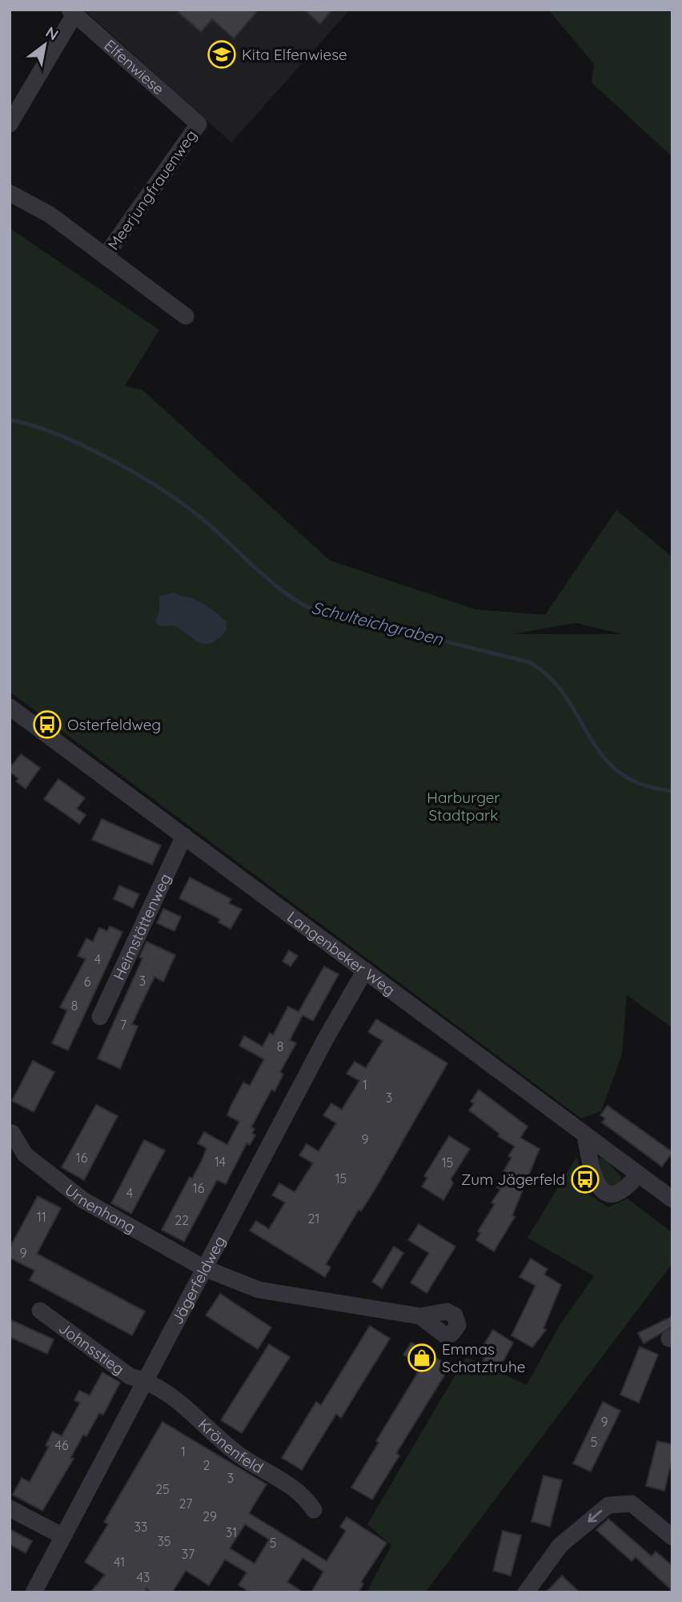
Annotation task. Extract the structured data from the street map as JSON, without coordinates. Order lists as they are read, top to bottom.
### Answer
{
  "streets": {
    "street": [
      "Elfenwiese",
      "Meerjungfrauenweg",
      "Heimstättenweg",
      "Langenbeker Weg",
      "Urnenhang",
      "Jägerfeldweg",
      "Johnsstieg",
      "Krönenfeld"
    ]
  },
  "crossings": [
    ["Elfenwiese", "Meerjungfrauenweg"],
    ["Heimstättenweg", "Langenbeker Weg"],
    ["Langenbeker Weg", "Jägerfeldweg"],
    ["Urnenhang", "Jägerfeldweg"],
    ["Jägerfeldweg", "Johnsstieg"],
    ["Jägerfeldweg", "Krönenfeld"],
    ["Johnsstieg", "Krönenfeld"]
  ],
  "water": ["Schulteichgraben"],
  "parks": ["Harburger Stadtpark"],
  "places": {
    "school or university": ["Kita Elfenwiese"],
    "bus stop": ["Osterfeldweg", "Zum Jägerfeld"],
    "shop": ["Emmas Schatztruhe"]
  },
  "house_numbers": [
    "4",
    "3",
    "6",
    "8",
    "7",
    "8",
    "1",
    "3",
    "9",
    "16",
    "14",
    "15",
    "15",
    "16",
    "4",
    "11",
    "21",
    "22",
    "9",
    "9",
    "5",
    "46",
    "1",
    "2",
    "3",
    "25",
    "27",
    "29",
    "33",
    "31",
    "35",
    "5",
    "37",
    "41",
    "43"
  ],
  "north": "top right"
}
